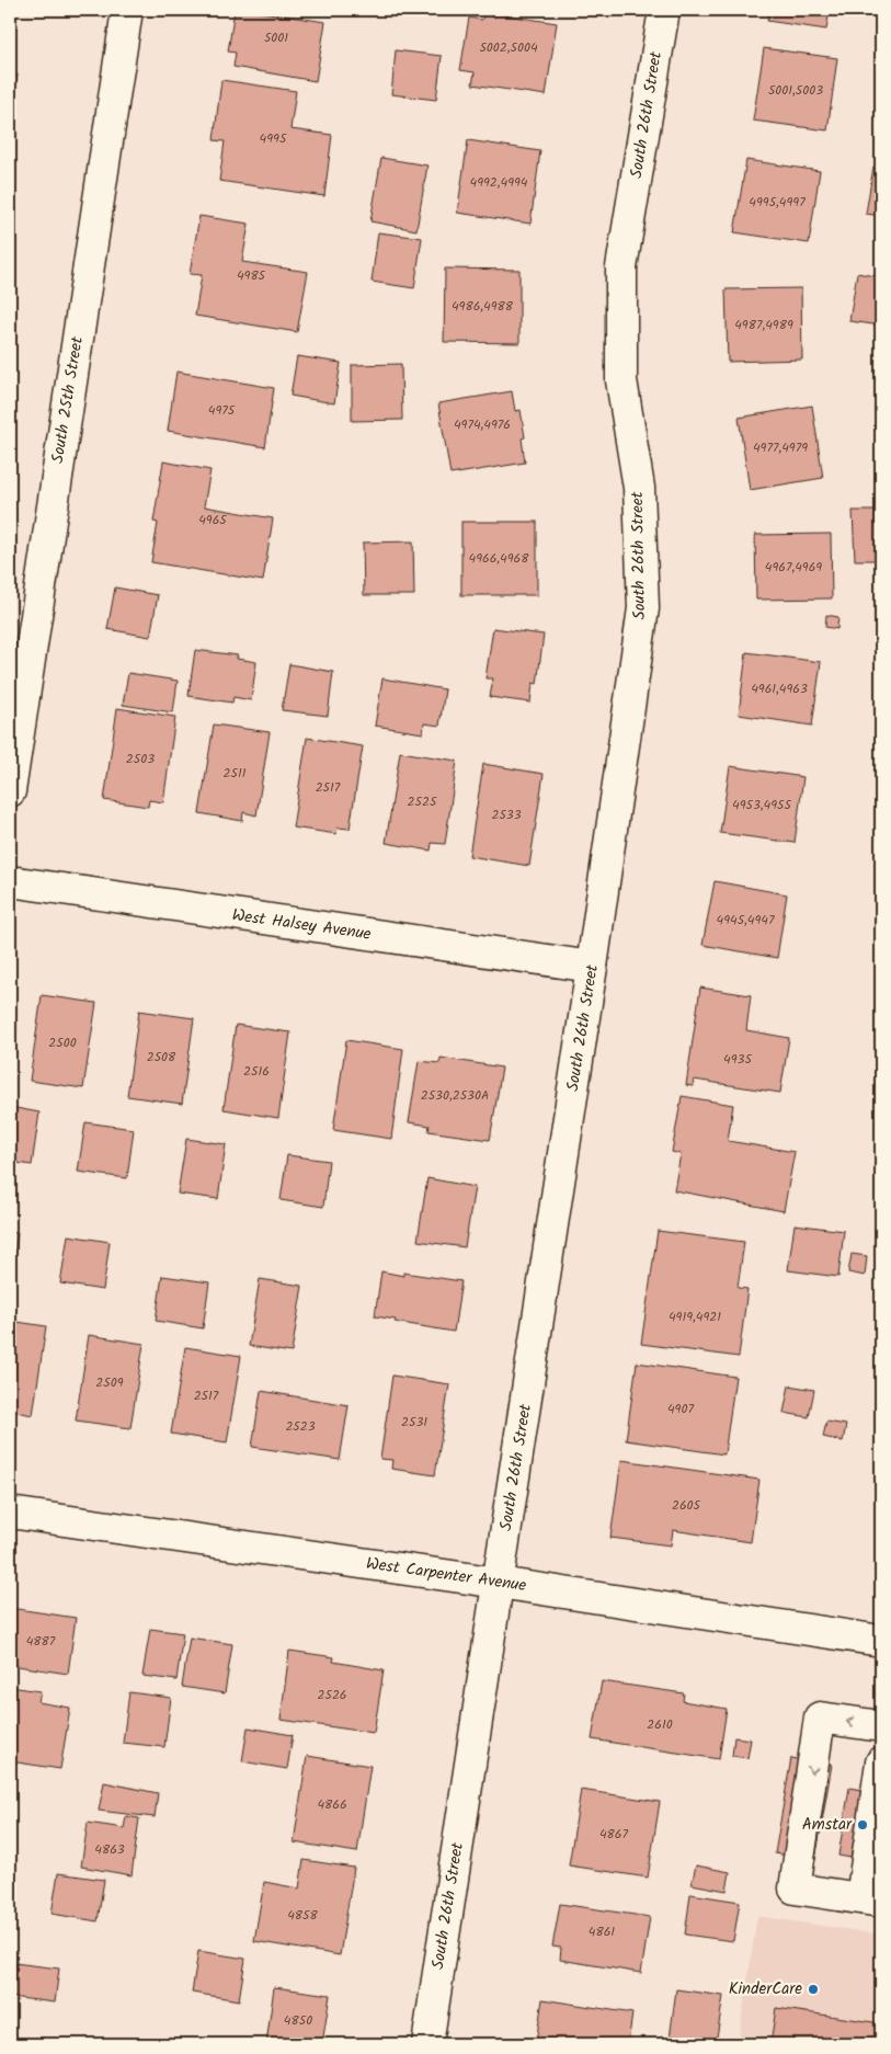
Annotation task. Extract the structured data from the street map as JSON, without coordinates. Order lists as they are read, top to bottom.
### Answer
{
  "streets": {
    "street": [
      "South 26th Street",
      "South 25th Street",
      "West Halsey Avenue",
      "West Carpenter Avenue"
    ]
  },
  "crossings": [
    ["South 26th Street", "West Halsey Avenue"],
    ["South 26th Street", "West Carpenter Avenue"]
  ],
  "places": ["Amstar", "KinderCare"],
  "house_numbers": [
    "5001",
    "5002,5004",
    "5001,5003",
    "4995",
    "4992,4994",
    "4995,4997",
    "4985",
    "4986,4988",
    "4987,4989",
    "4975",
    "4974,4976",
    "4977,4979",
    "4965",
    "4966,4968",
    "4967,4969",
    "4961,4963",
    "2503",
    "2511",
    "2517",
    "2525",
    "4953,4955",
    "2533",
    "4945,4947",
    "2500",
    "2508",
    "4935",
    "2516",
    "2530,2530A",
    "4919,4921",
    "2509",
    "2517",
    "4907",
    "2531",
    "2523",
    "2605",
    "4887",
    "2526",
    "2610",
    "4866",
    "4867",
    "4863",
    "4858",
    "4861",
    "4850"
  ]
}
